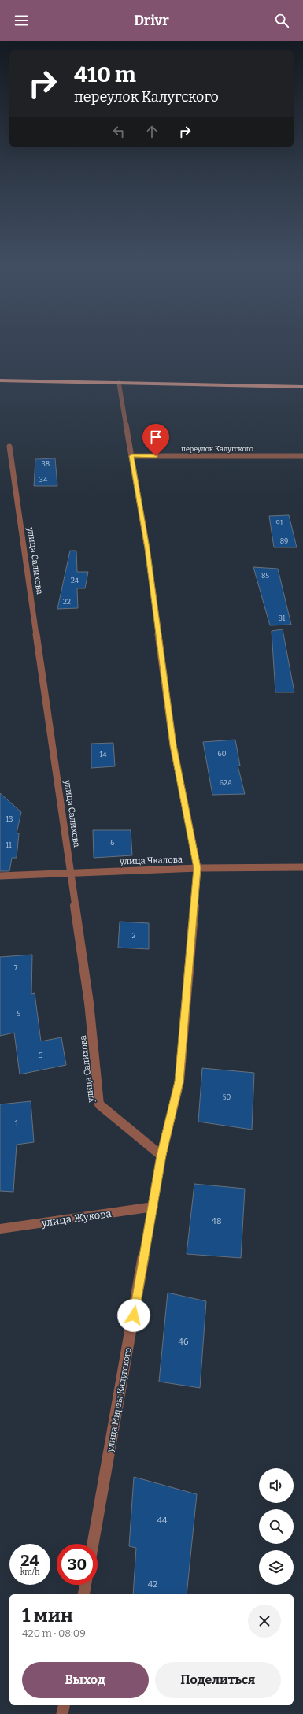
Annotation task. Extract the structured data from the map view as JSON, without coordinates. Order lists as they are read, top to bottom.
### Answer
{
  "streets": {
    "street": [
      "переулок Калугского",
      "улица Салихова",
      "улица Чкалова",
      "улица Жукова",
      "улица Мирзы Калугского"
    ]
  },
  "crossings": [
    ["переулок Калугского", "улица Мирзы Калугского"],
    ["улица Салихова", "улица Чкалова"],
    ["улица Салихова", "улица Мирзы Калугского"],
    ["улица Чкалова", "улица Мирзы Калугского"],
    ["улица Жукова", "улица Мирзы Калугского"]
  ],
  "house_numbers": [
    "38",
    "34",
    "91",
    "89",
    "85",
    "24",
    "22",
    "81",
    "60",
    "14",
    "62А",
    "13",
    "6",
    "11",
    "2",
    "7",
    "5",
    "3",
    "50",
    "1",
    "48",
    "46",
    "44",
    "42"
  ],
  "page": {
    "header": "Drivr",
    "turn": ["410 m", "переулок Калугского"],
    "speed": "24 km/h",
    "limit": "30",
    "heading": ["1 мин", "420 m · 08:09"],
    "buttons": ["Выход", "Поделиться"]
  }
}
